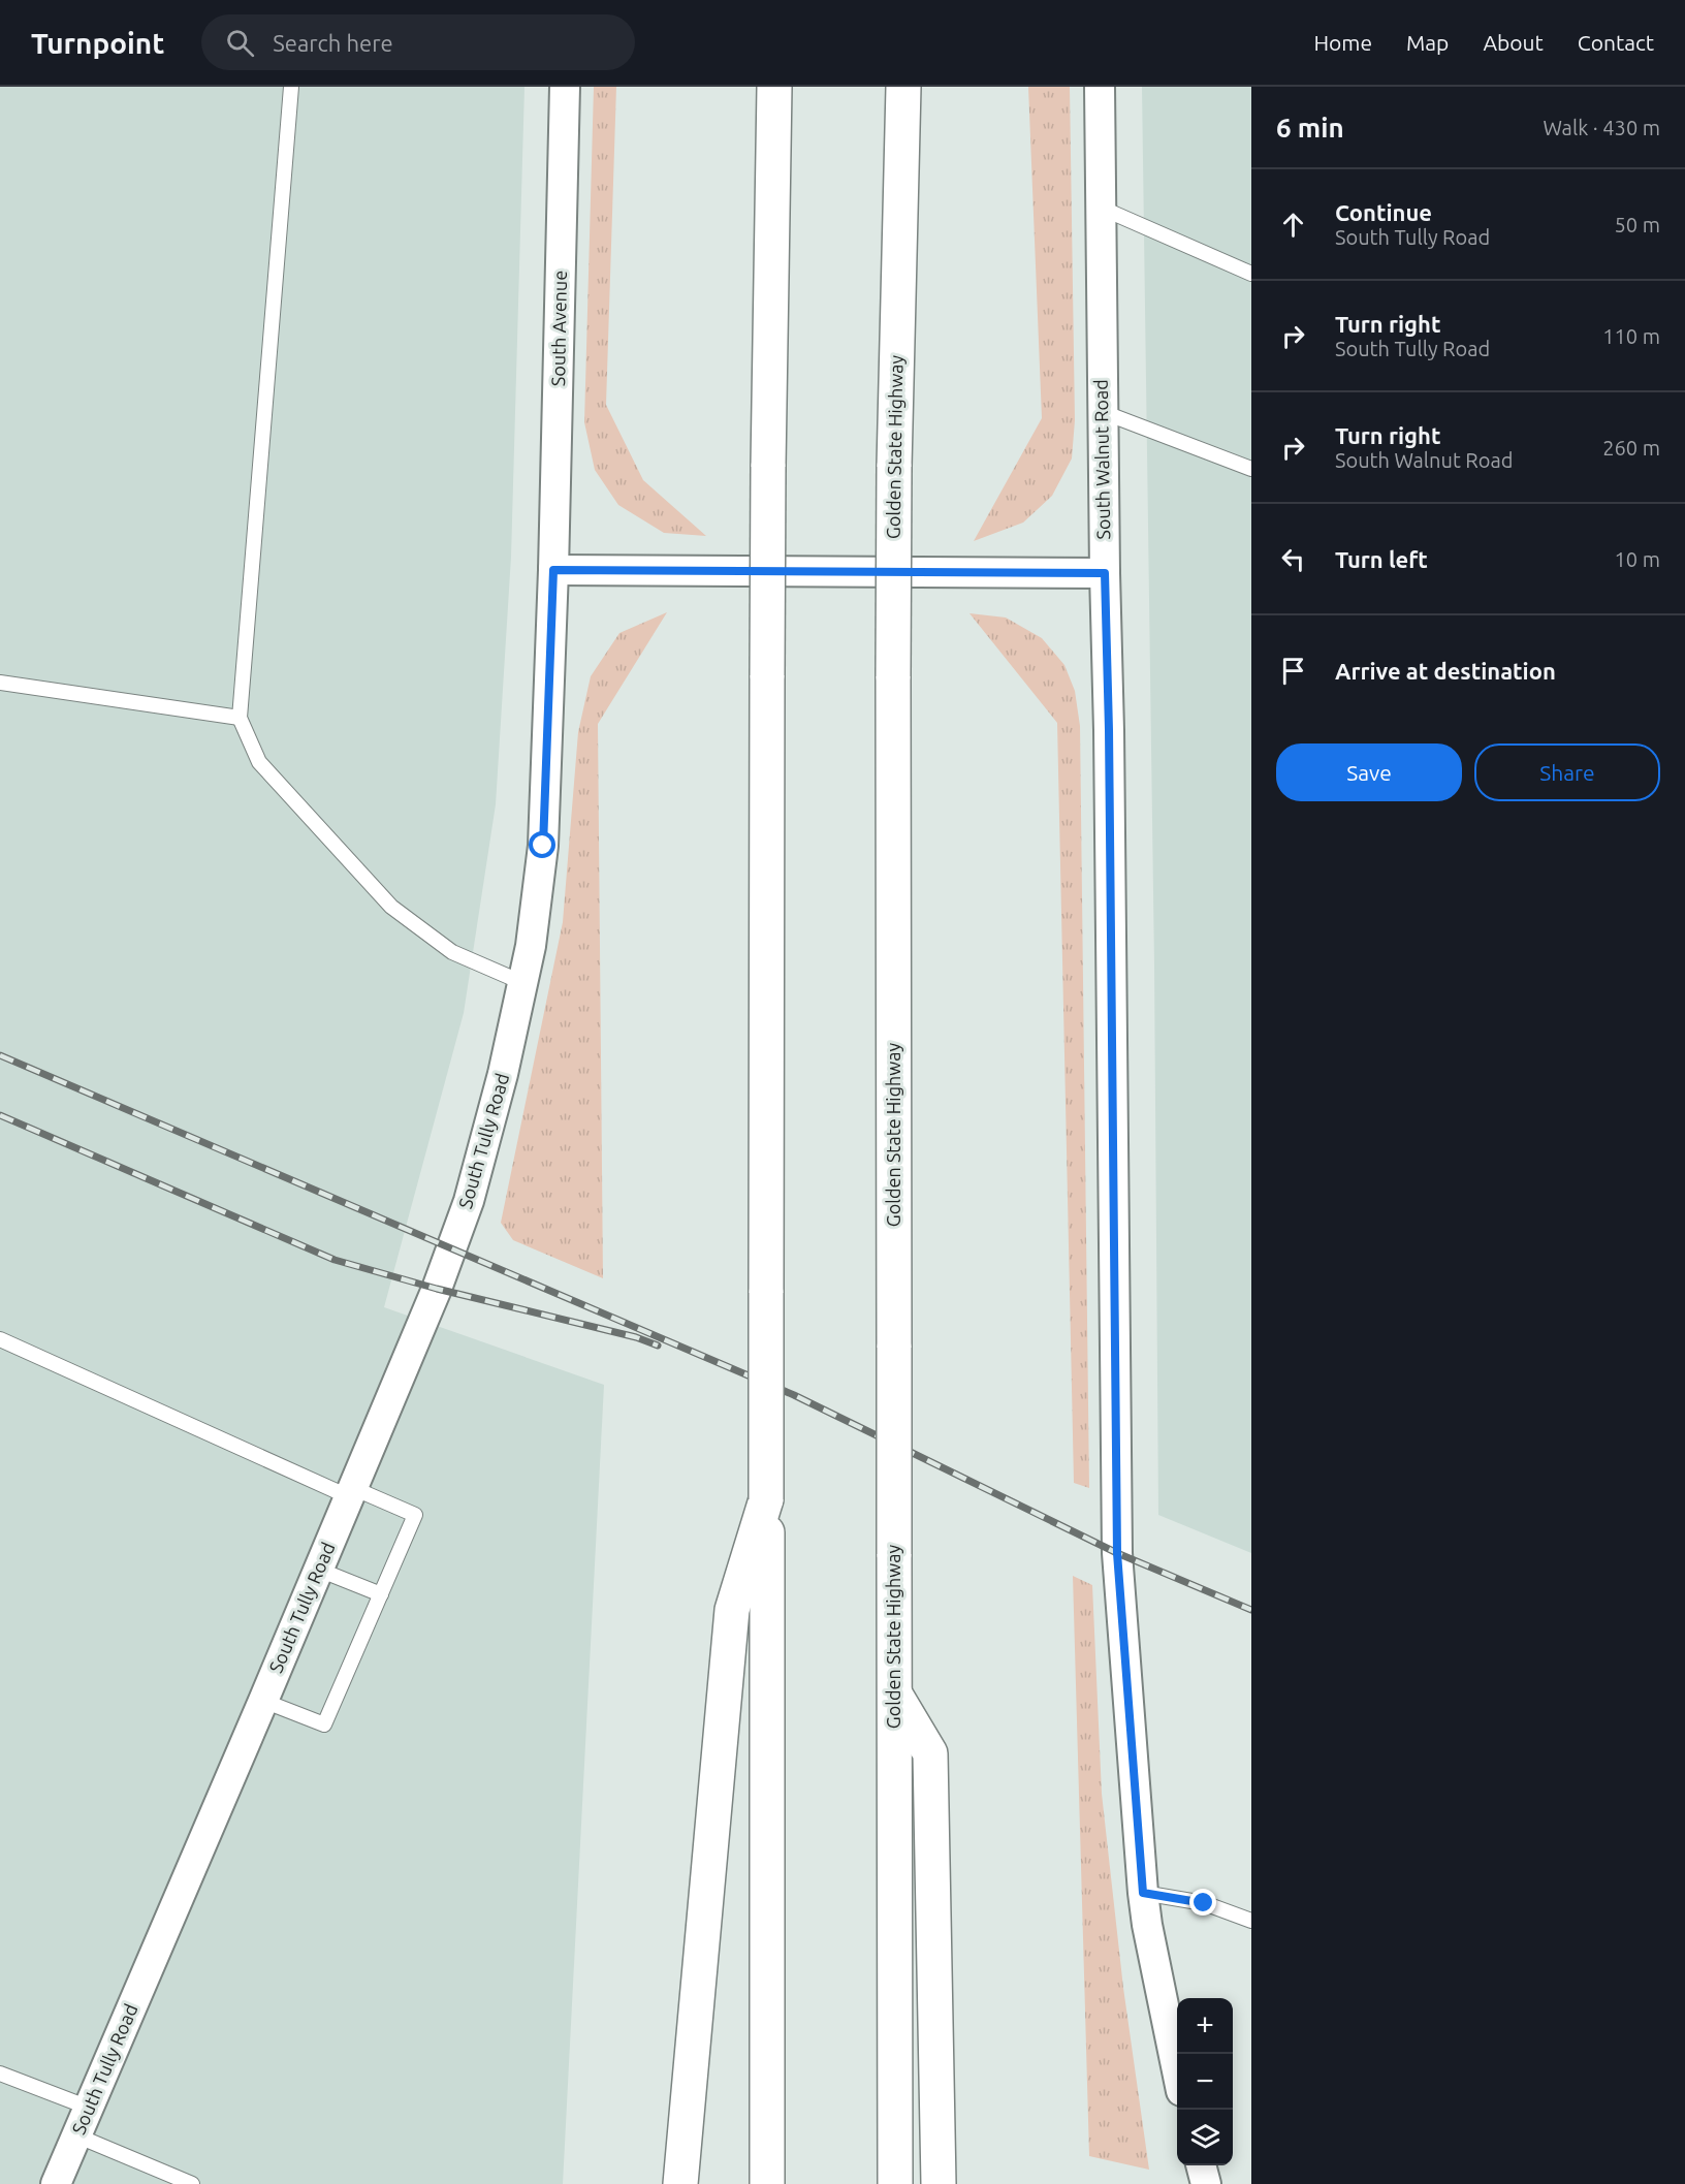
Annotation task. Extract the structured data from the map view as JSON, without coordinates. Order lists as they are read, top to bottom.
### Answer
{
  "streets": {
    "highway": ["Golden State Highway"],
    "street": ["South Avenue", "South Walnut Road", "South Tully Road"]
  },
  "crossings": [
    ["South Avenue", "South Tully Road"]
  ],
  "page": {
    "header": "Turnpoint",
    "search": "Search here",
    "nav": [
      "Home",
      "Map",
      "About",
      "Contact"
    ],
    "heading": ["6 min", "Walk · 430 m"],
    "list": [
      ["Continue", "South Tully Road", "50 m"],
      ["Turn right", "South Tully Road", "110 m"],
      ["Turn right", "South Walnut Road", "260 m"],
      ["Turn left", "10 m"],
      "Arrive at destination"
    ],
    "buttons": ["Save", "Share"],
    "map_buttons": ["+", "−"]
  }
}
